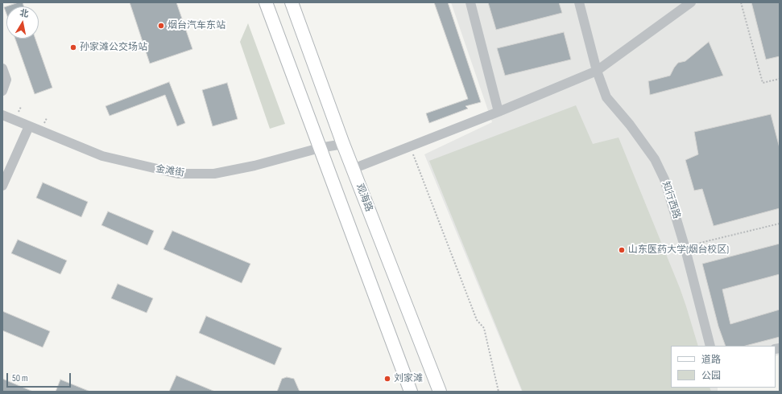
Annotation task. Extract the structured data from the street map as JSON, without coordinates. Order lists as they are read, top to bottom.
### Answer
{
  "streets": {
    "main road": ["观海路"],
    "street": ["金滩街", "知行西路"]
  },
  "crossings": [
    ["金滩街", "观海路"]
  ],
  "places": [
    "烟台汽车东站",
    "孙家滩公交场站",
    "山东医药大学(烟台校区)",
    "刘家滩"
  ],
  "legend": ["道路", "公园"],
  "scale_bar": "50 m",
  "north": "top"
}
